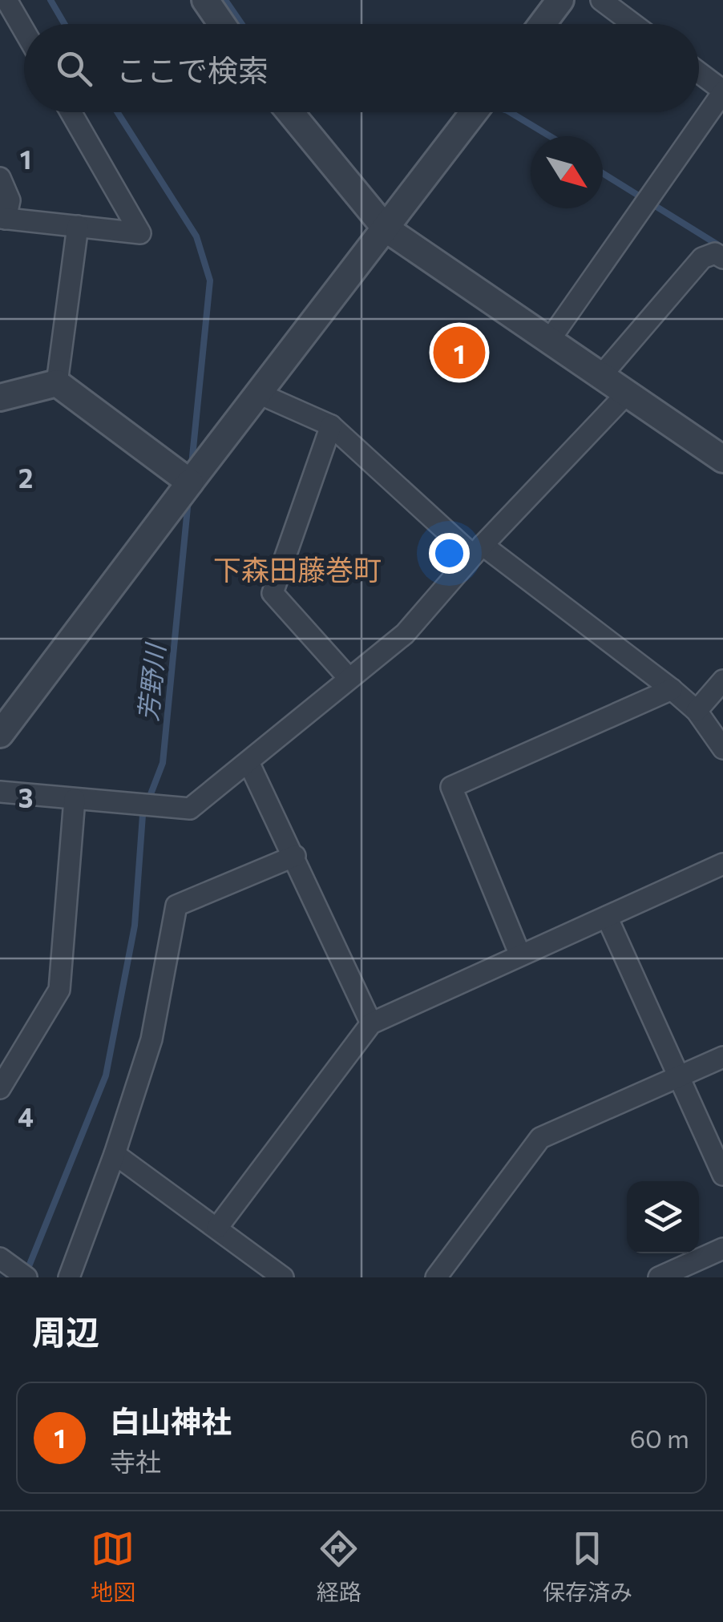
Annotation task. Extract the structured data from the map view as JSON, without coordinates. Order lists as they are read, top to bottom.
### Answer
{
  "districts": ["下森田藤巻町"],
  "water": ["芳野川"],
  "north": "bottom right",
  "page": {
    "search": "ここで検索",
    "pins": "1",
    "heading": "周辺",
    "list": [
      {
        "mark": "1",
        "name": "白山神社",
        "note": "寺社",
        "value": "60 m"
      }
    ],
    "nav": ["地図", "経路", "保存済み"]
  },
  "grid": {
    "rows": [
      "1",
      "2",
      "3",
      "4"
    ]
  }
}
